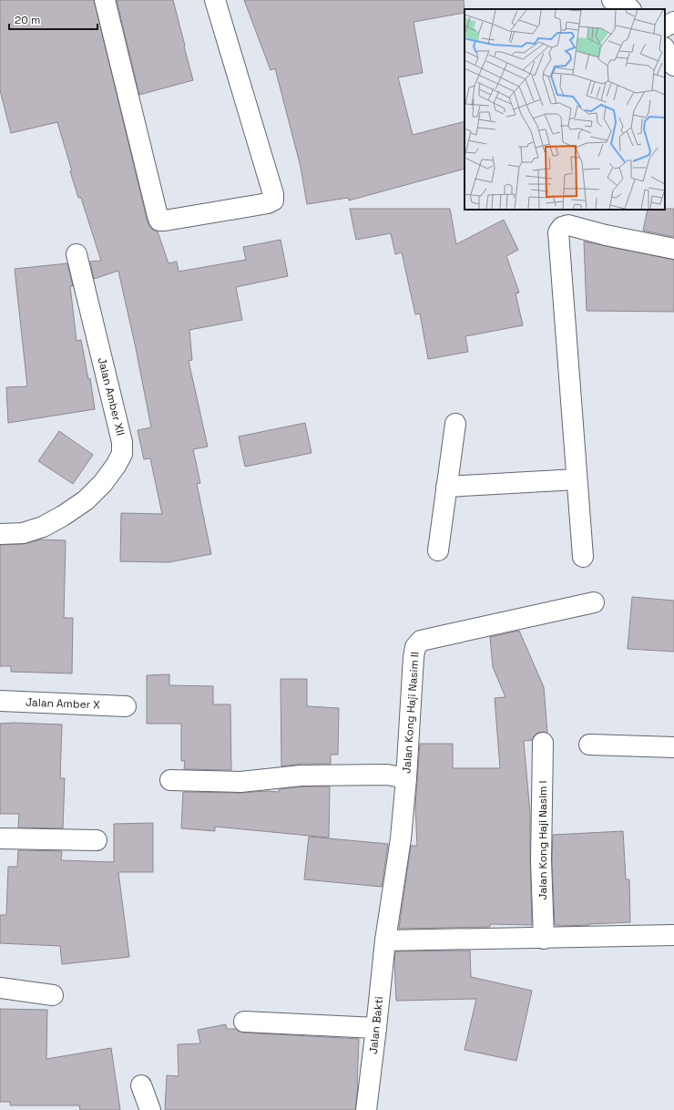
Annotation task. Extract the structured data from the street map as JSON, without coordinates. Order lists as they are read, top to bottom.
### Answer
{
  "streets": {
    "street": [
      "Jalan Amber XII",
      "Jalan Amber X",
      "Jalan Kong Haji Nasim II",
      "Jalan Kong Haji Nasim I",
      "Jalan Bakti"
    ]
  },
  "crossings": [
    ["Jalan Kong Haji Nasim II", "Jalan Bakti"]
  ],
  "scale_bar": "20 m"
}
